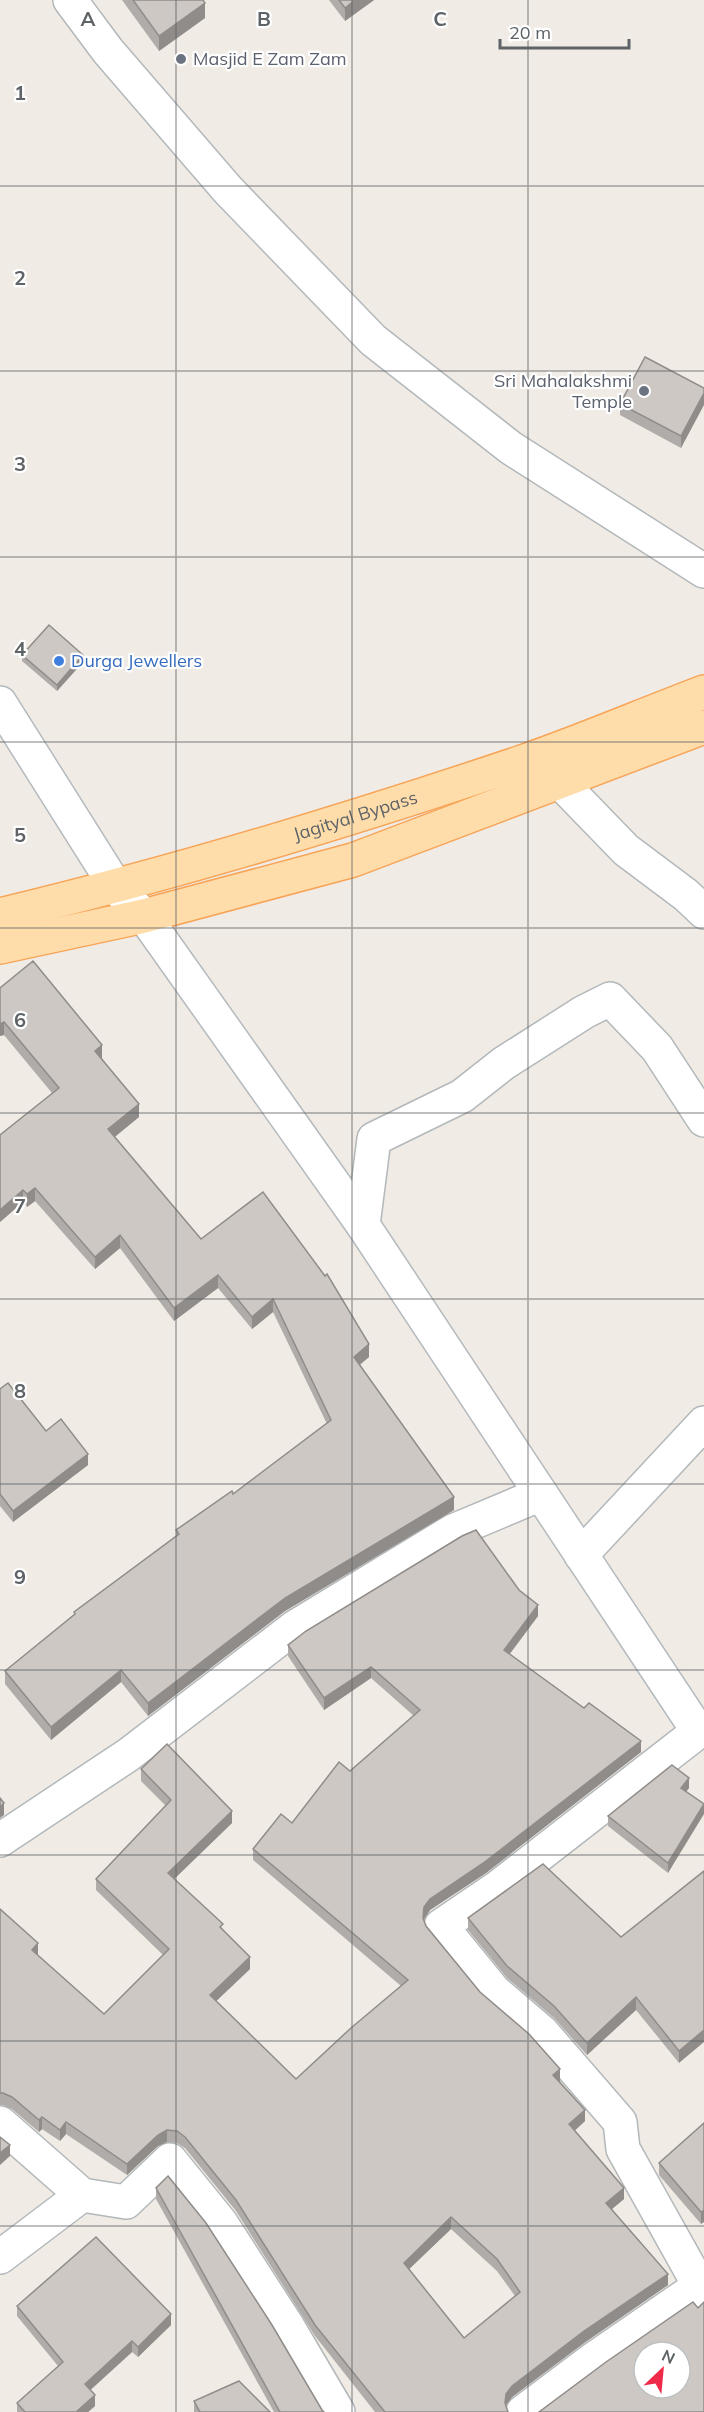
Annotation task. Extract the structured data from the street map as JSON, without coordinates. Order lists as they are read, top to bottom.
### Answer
{
  "streets": {
    "main road": ["Jagityal Bypass"]
  },
  "places": ["Masjid E Zam Zam", "Sri Mahalakshmi Temple", "Durga Jewellers"],
  "scale_bar": "20 m",
  "north": "top right",
  "grid": {
    "columns": ["A", "B", "C"],
    "rows": [
      "1",
      "2",
      "3",
      "4",
      "5",
      "6",
      "7",
      "8",
      "9"
    ]
  }
}
